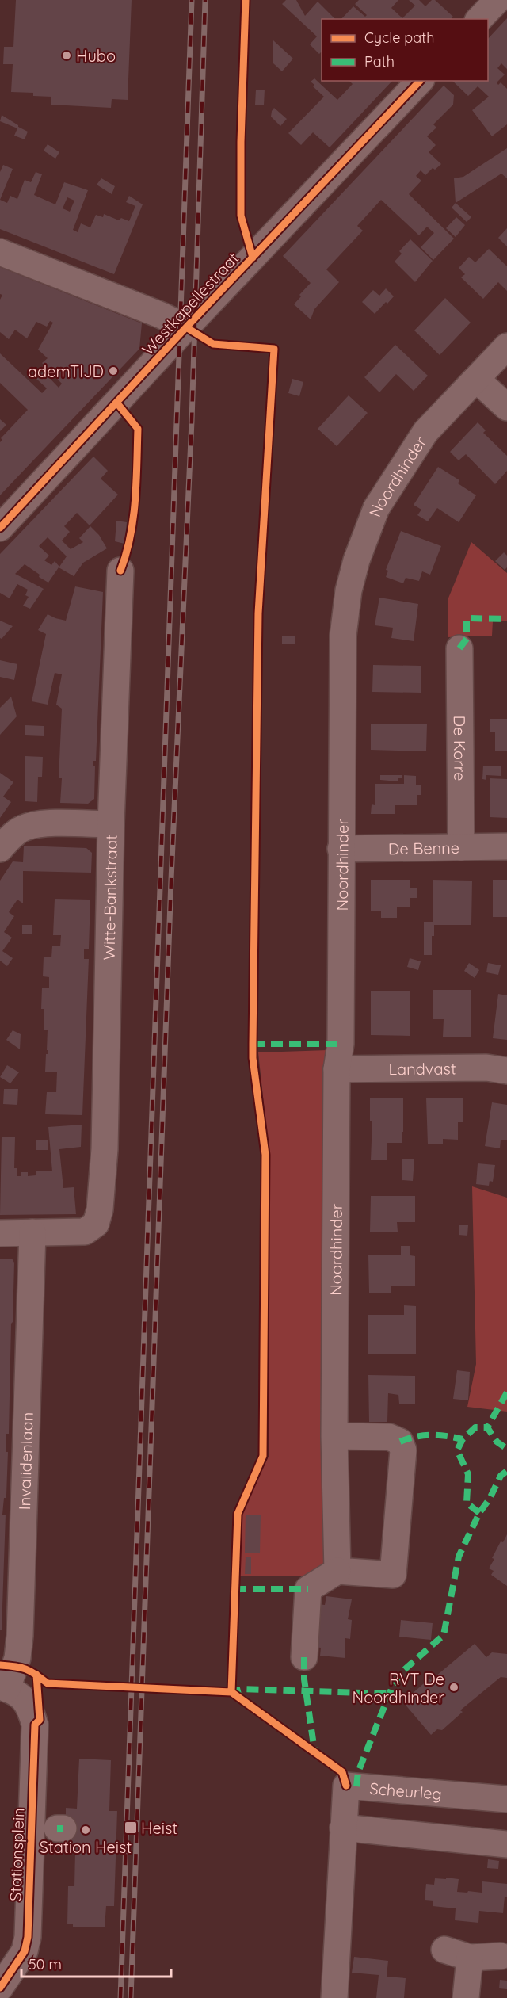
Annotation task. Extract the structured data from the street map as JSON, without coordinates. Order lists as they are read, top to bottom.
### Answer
{
  "streets": {
    "street": [
      "Westkapellestraat",
      "Noordhinder",
      "De Korre",
      "De Benne",
      "Witte-Bankstraat",
      "Landvast",
      "Invalidenlaan",
      "Scheurleg",
      "Stationsplein"
    ]
  },
  "crossings": [
    ["Noordhinder", "De Benne"],
    ["Noordhinder", "Landvast"],
    ["De Korre", "De Benne"],
    ["Witte-Bankstraat", "Invalidenlaan"],
    ["Invalidenlaan", "Stationsplein"]
  ],
  "places": {
    "other": [
      "Hubo",
      "ademTIJD",
      "RVT De Noordhinder",
      "Station Heist"
    ],
    "transit": ["Heist"]
  },
  "legend": ["Cycle path", "Path"],
  "scale_bar": "50 m"
}
